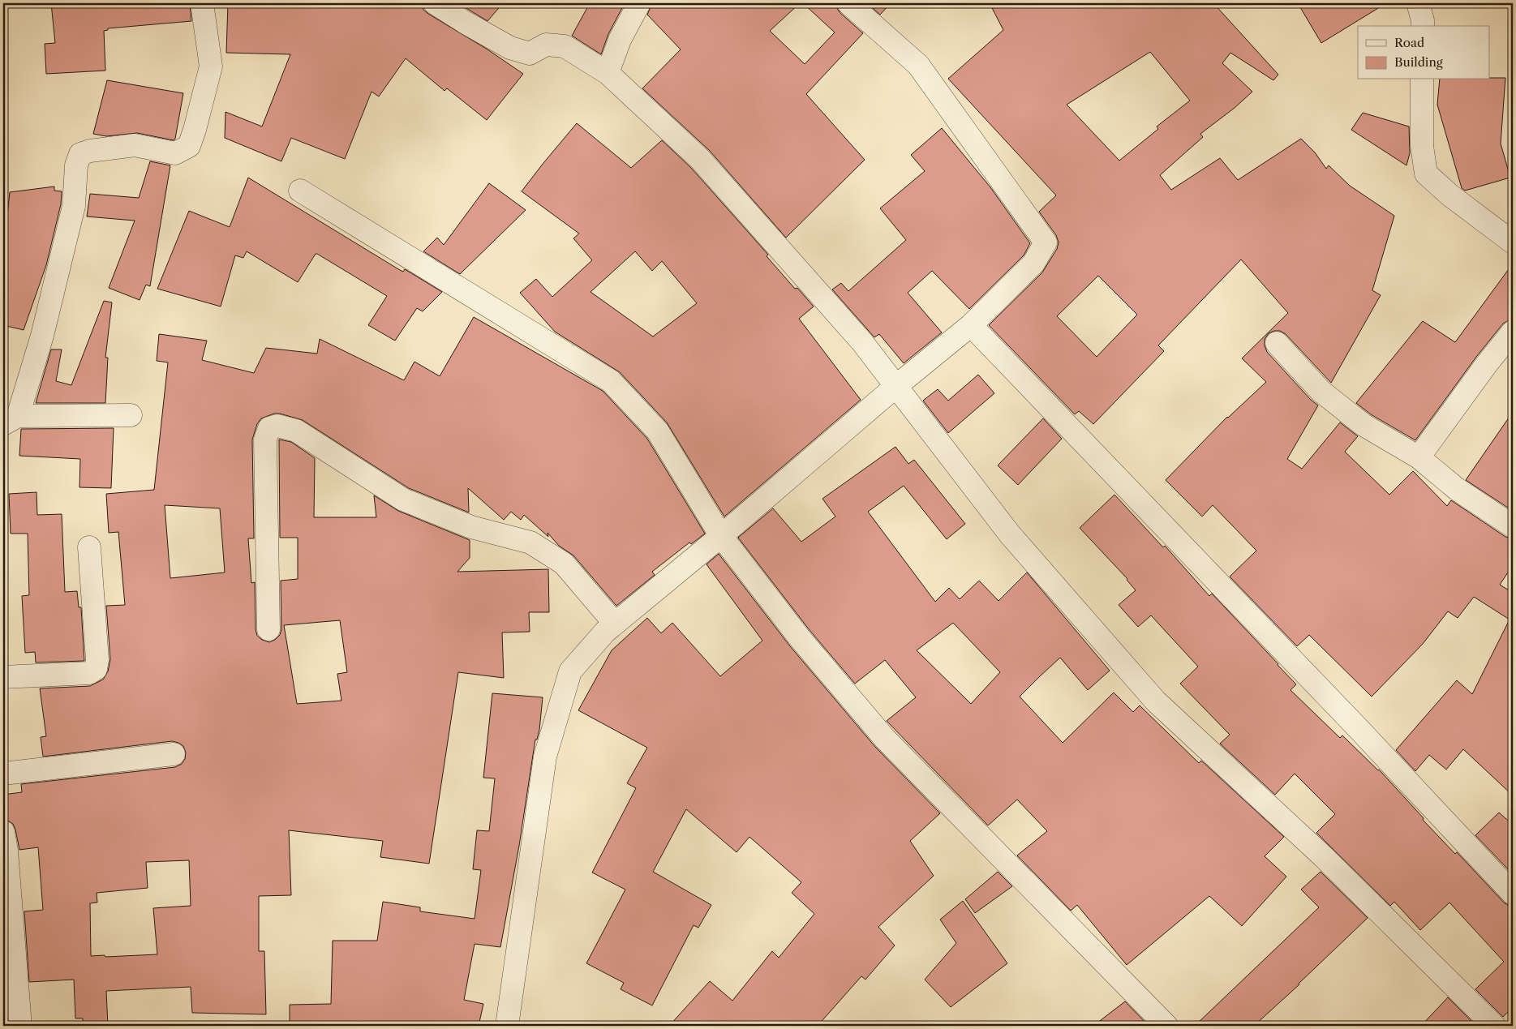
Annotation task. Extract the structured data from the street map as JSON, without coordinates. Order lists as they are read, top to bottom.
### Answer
{
  "legend": ["Road", "Building"]
}
